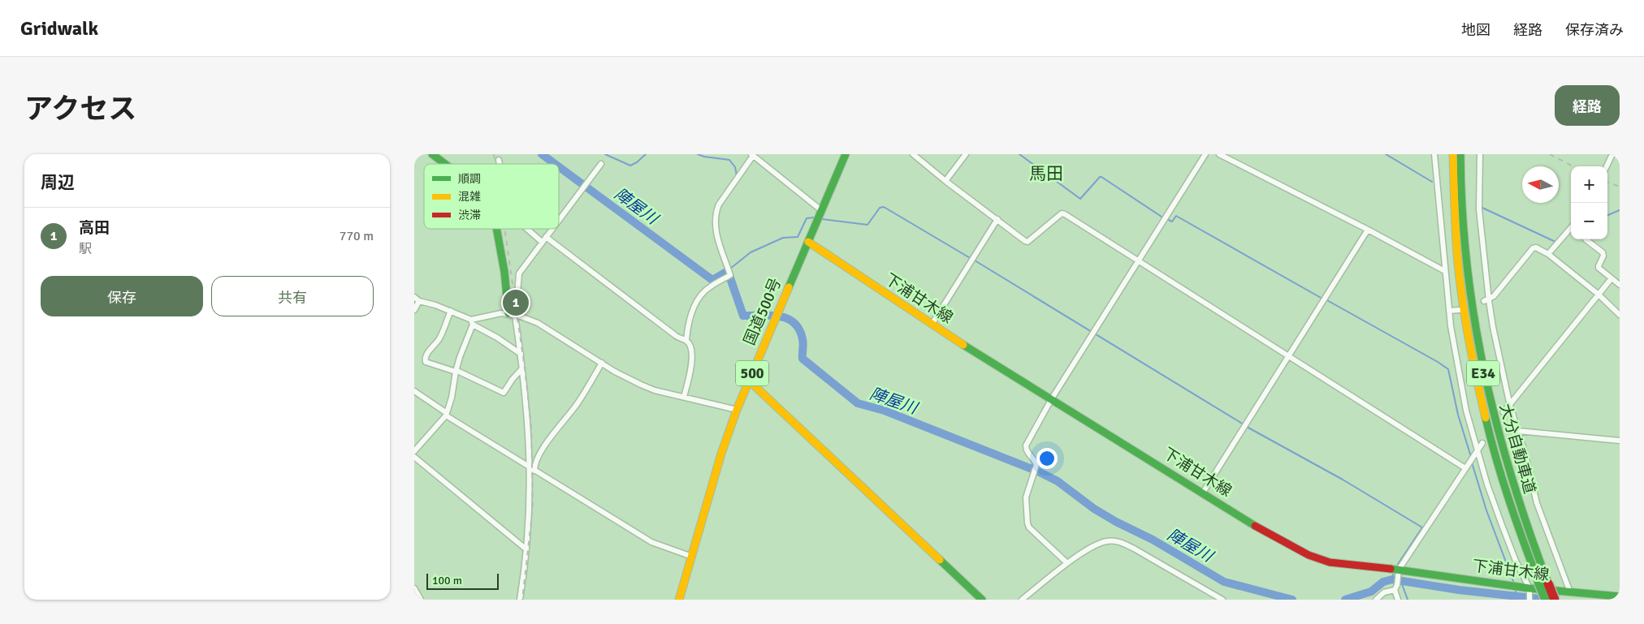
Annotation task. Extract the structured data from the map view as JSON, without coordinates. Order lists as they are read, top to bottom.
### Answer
{
  "streets": {
    "main road": [
      "下浦甘木線",
      "国道500号",
      "500",
      "E34",
      "大分自動車道"
    ]
  },
  "crossings": [
    ["下浦甘木線", "国道500号"]
  ],
  "districts": ["馬田"],
  "water": ["陣屋川"],
  "legend": ["順調", "混雑", "渋滞"],
  "scale_bar": "100 m",
  "north": "left",
  "page": {
    "header": "Gridwalk",
    "nav": ["地図", "経路", "保存済み"],
    "title": "アクセス",
    "buttons": [
      "経路",
      ["保存", "共有"]
    ],
    "heading": "周辺",
    "map_buttons": ["+", "−"],
    "list": [
      {
        "mark": "1",
        "name": "高田",
        "note": "駅",
        "value": "770 m"
      }
    ],
    "pins": "1",
    "scale": "100 m"
  }
}
